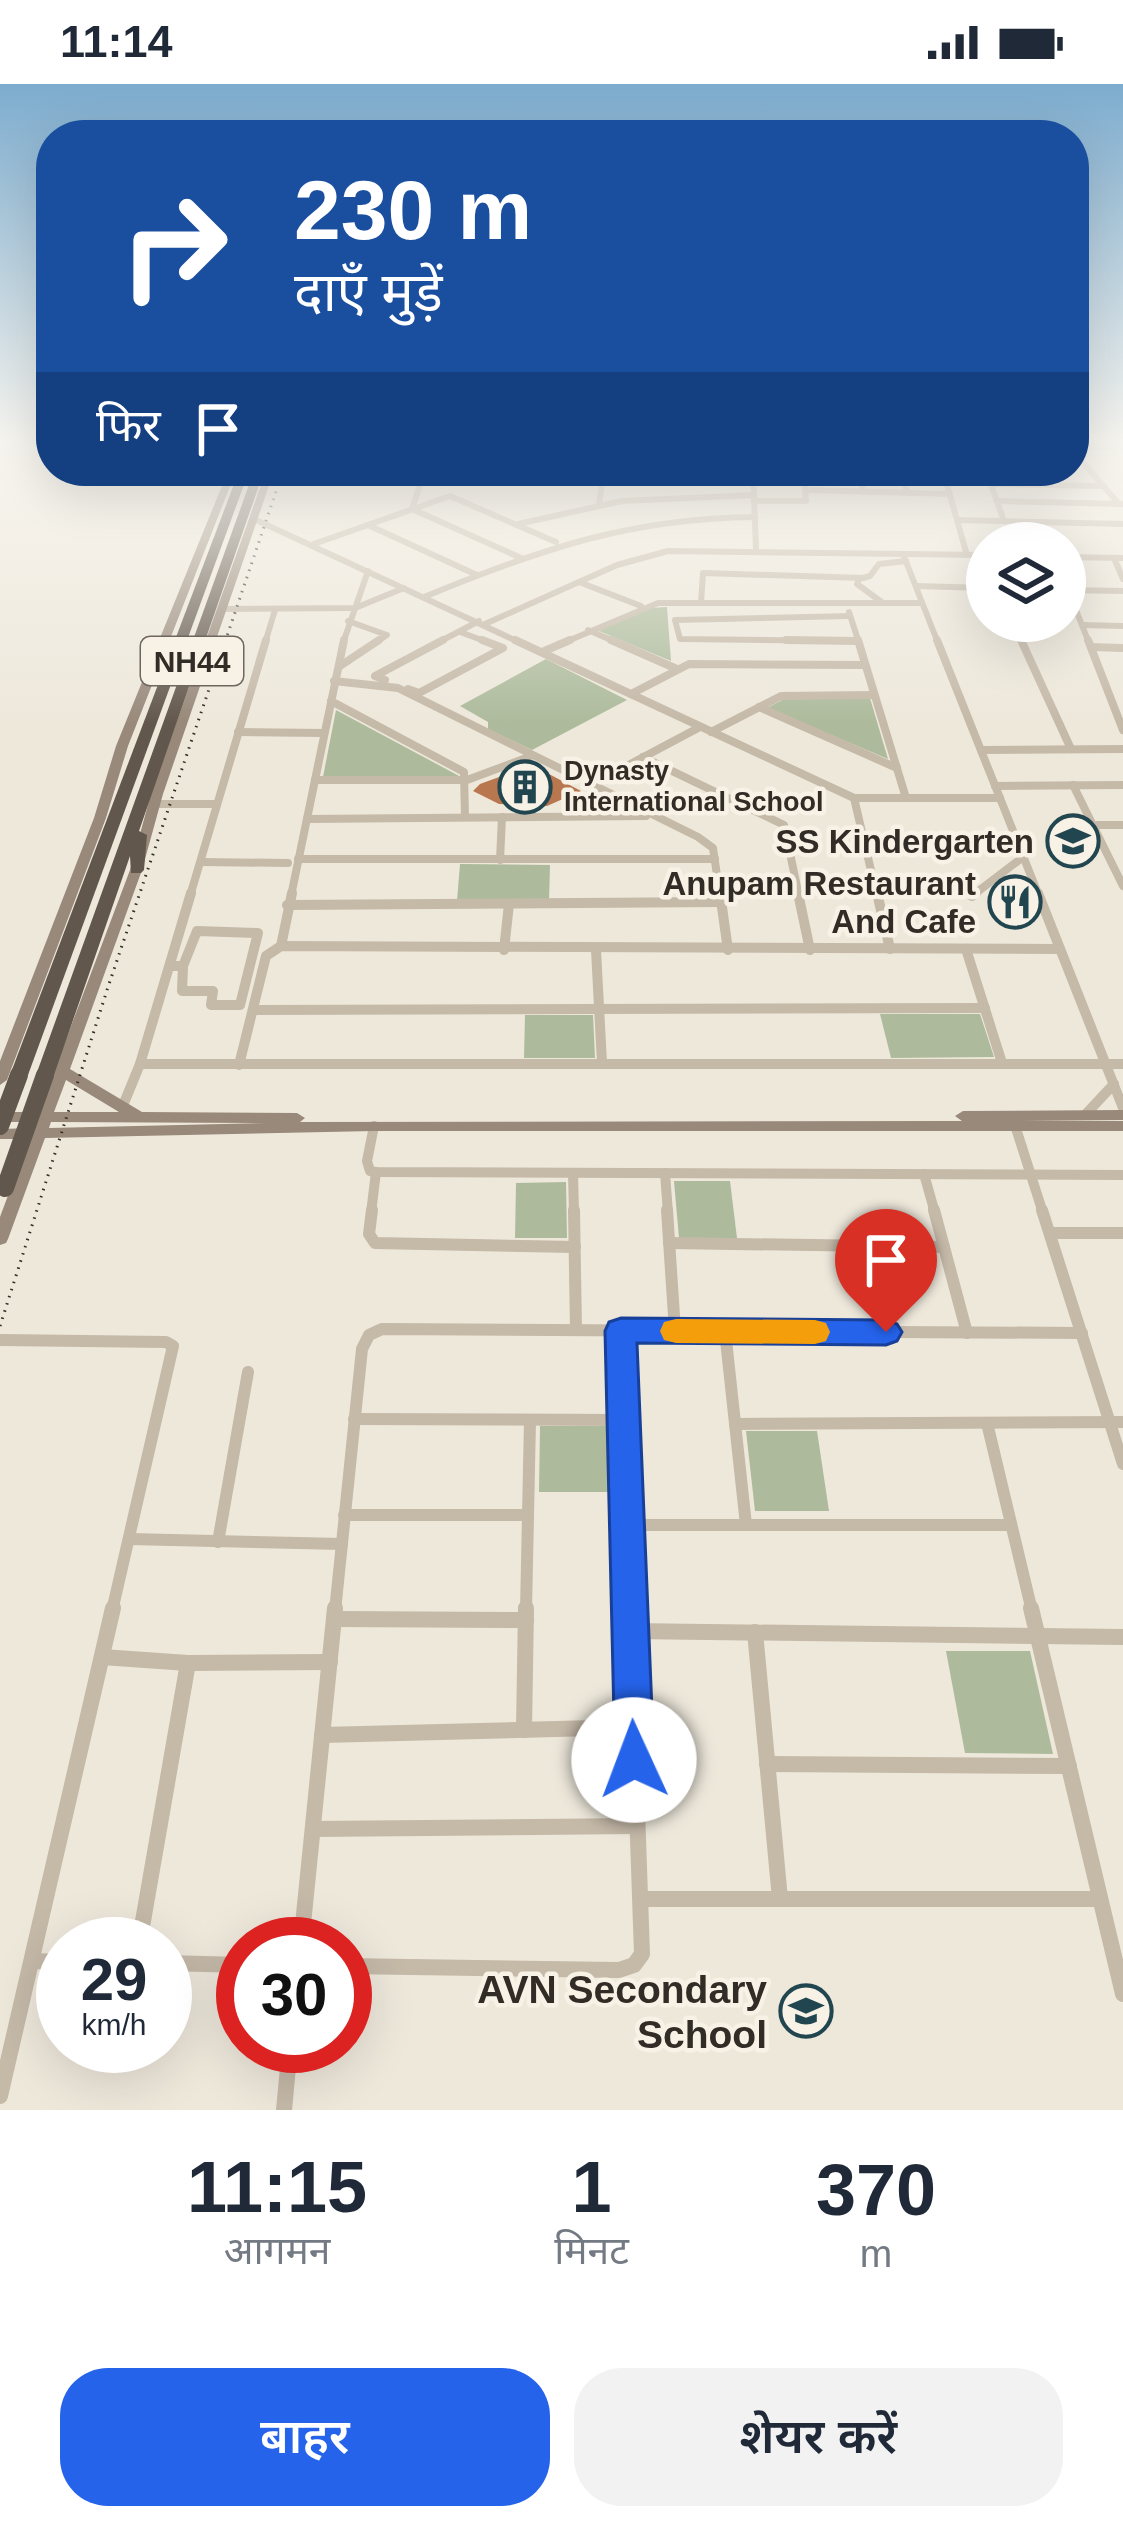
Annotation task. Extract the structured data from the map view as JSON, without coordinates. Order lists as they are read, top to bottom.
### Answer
{
  "streets": {
    "highway": ["NH44"]
  },
  "places": {
    "building": ["Dynasty International School"],
    "school or university": ["SS Kindergarten", "AVN Secondary School"],
    "restaurant": ["Anupam Restaurant And Cafe"]
  },
  "page": {
    "status": "11:14",
    "turn": ["230 m", "दाएँ मुड़ें"],
    "then": "फिर",
    "speed": "29 km/h",
    "limit": "30",
    "eta": [
      "11:15",
      "आगमन",
      "1",
      "मिनट",
      "370",
      "m"
    ],
    "buttons": ["बाहर", "शेयर करें"]
  }
}
